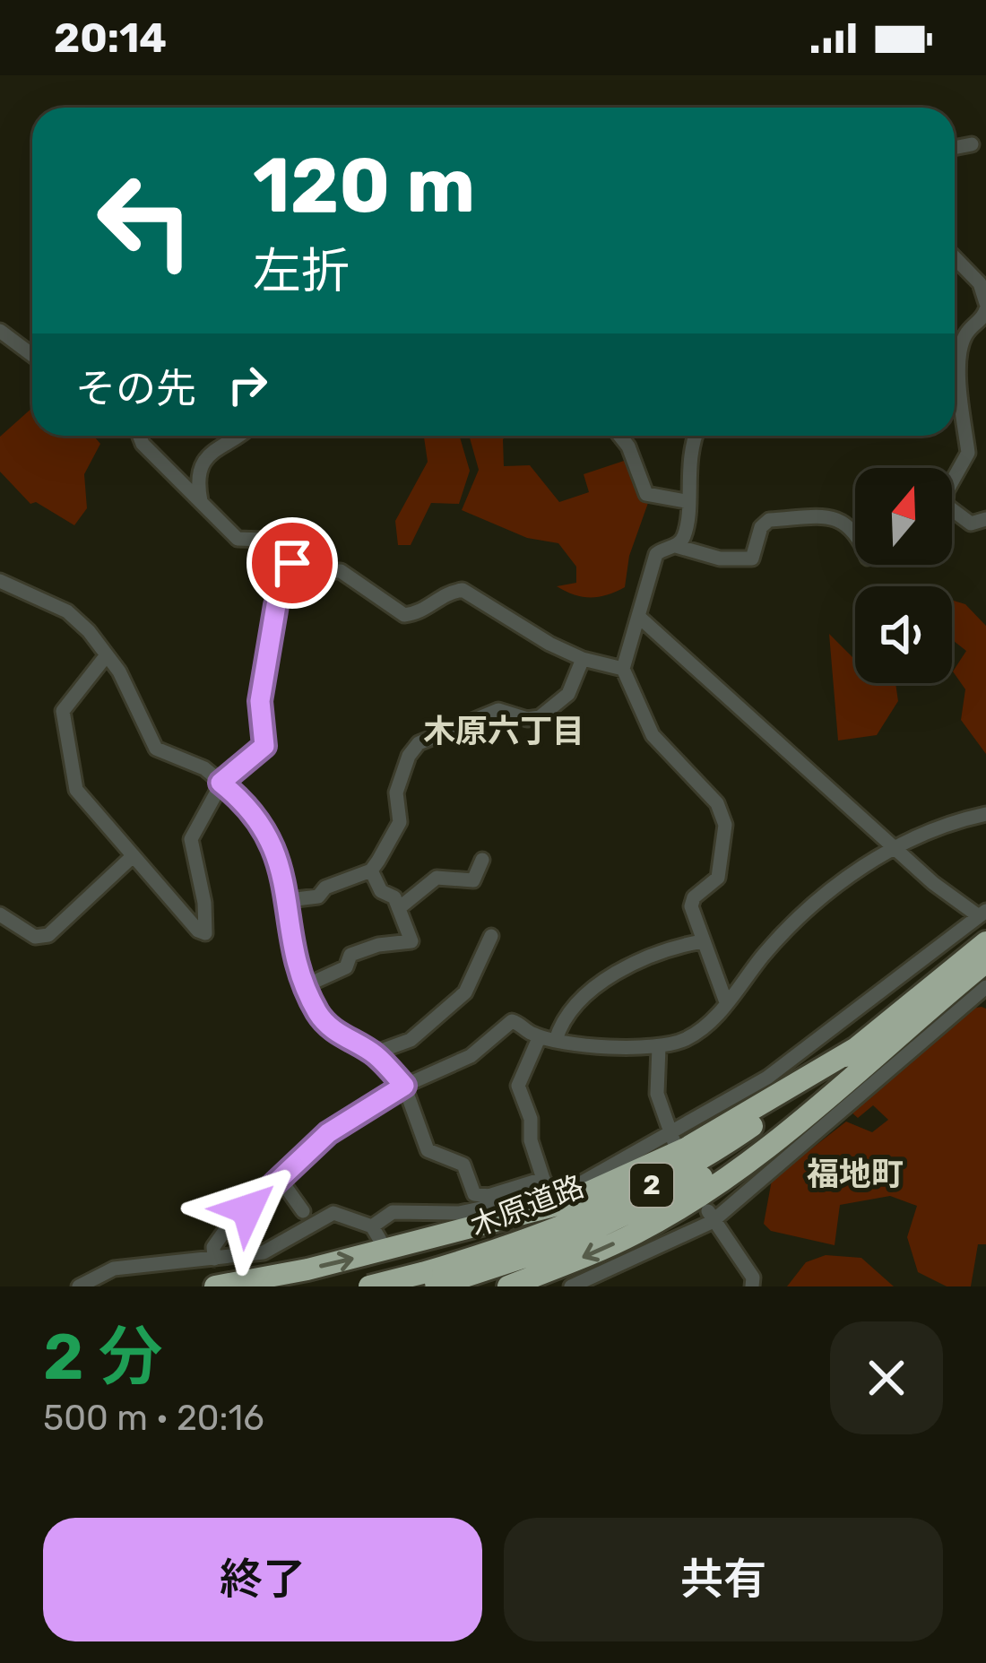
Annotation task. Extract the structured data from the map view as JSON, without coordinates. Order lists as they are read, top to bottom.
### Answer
{
  "streets": {
    "highway": ["2", "木原道路"]
  },
  "crossings": [
    ["2", "木原道路"]
  ],
  "districts": ["木原六丁目", "福地町"],
  "north": "top",
  "page": {
    "status": "20:14",
    "turn": ["120 m", "左折"],
    "then": "その先",
    "heading": ["2 分", "500 m · 20:16"],
    "buttons": ["終了", "共有"]
  }
}
